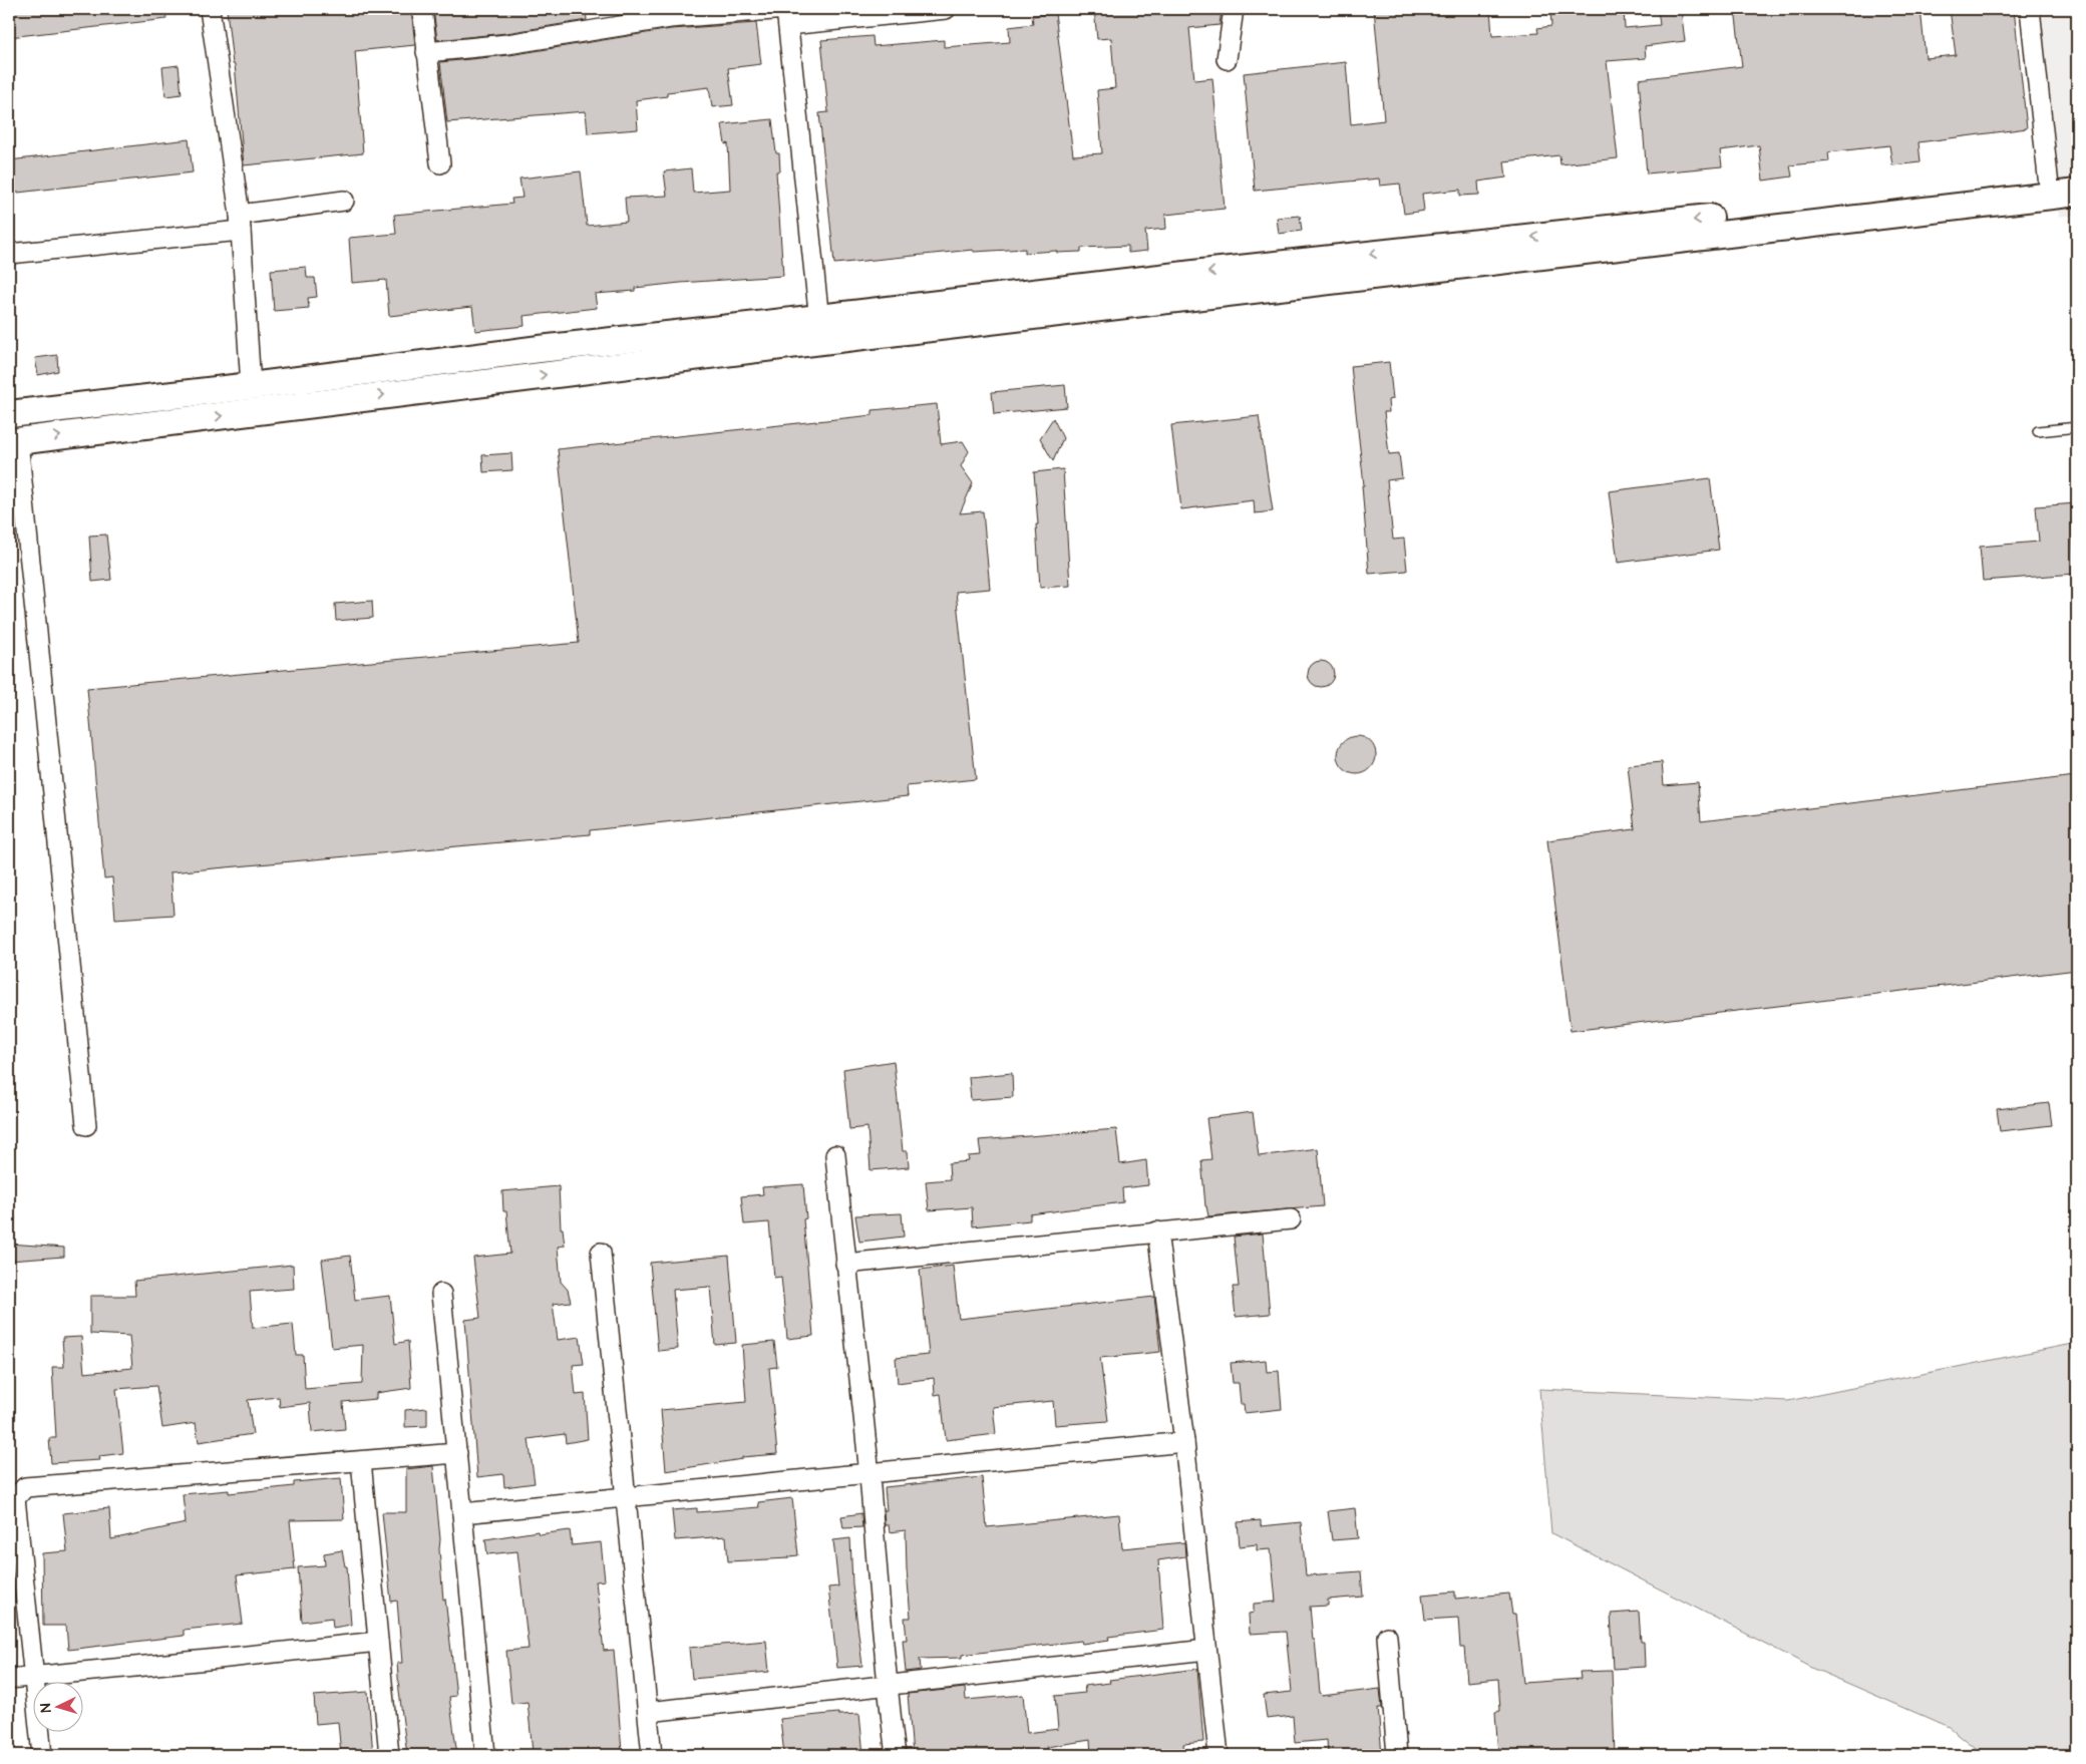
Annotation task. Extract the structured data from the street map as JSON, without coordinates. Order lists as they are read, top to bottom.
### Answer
{
  "north": "left"
}
